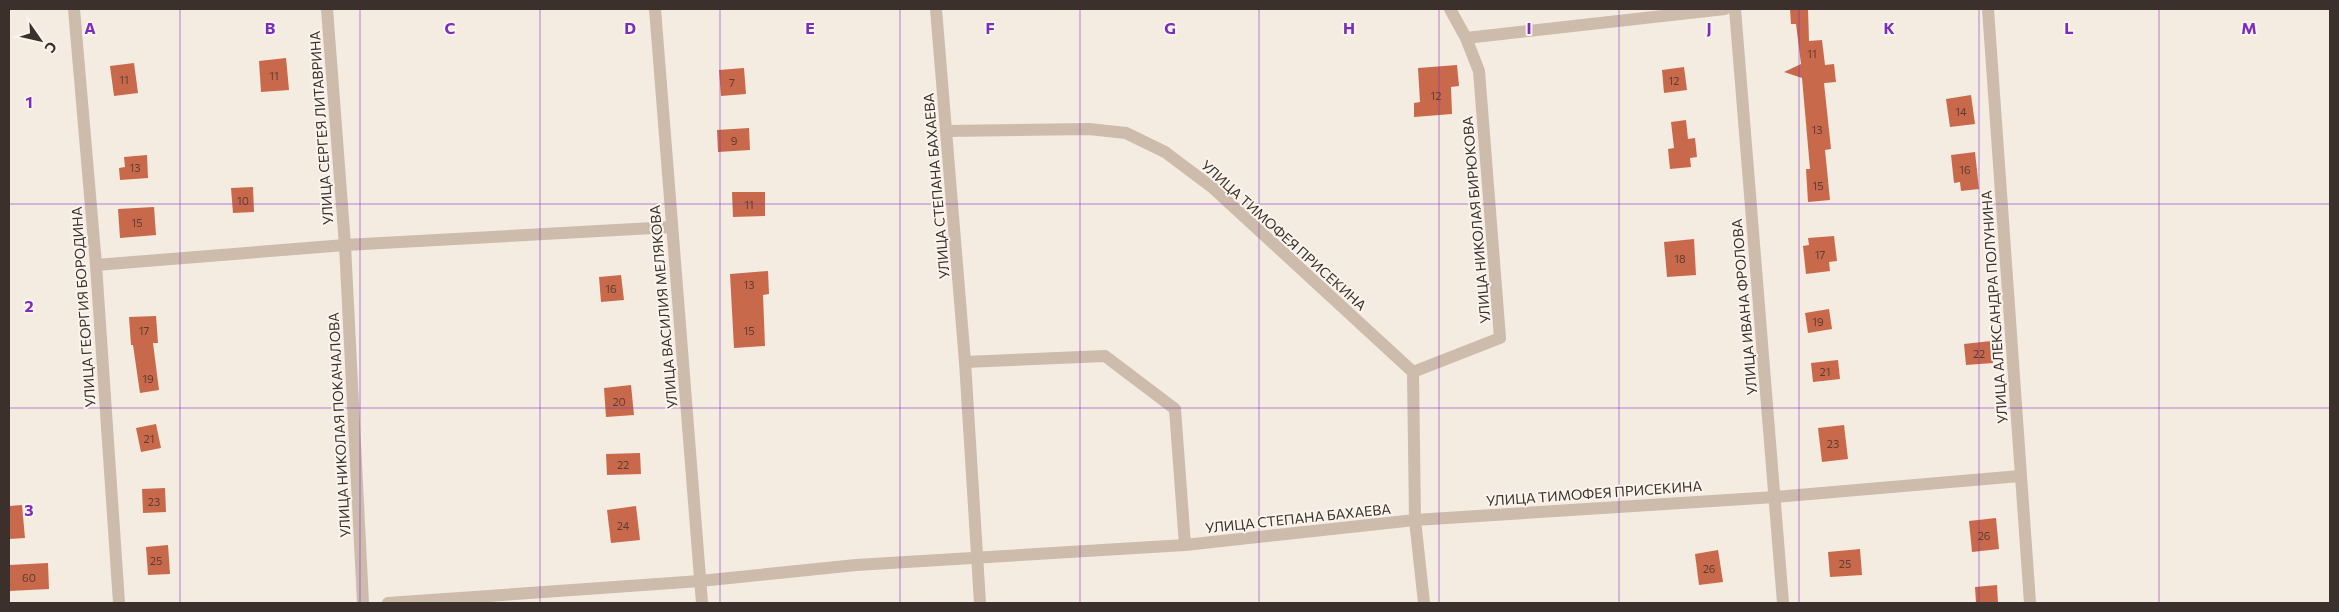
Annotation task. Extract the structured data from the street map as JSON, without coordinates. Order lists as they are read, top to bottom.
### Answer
{
  "streets": {
    "street": [
      "УЛИЦА СЕРГЕЯ ЛИТАВРИНА",
      "УЛИЦА СТЕПАНА БАХАЕВА",
      "УЛИЦА НИКОЛАЯ БИРЮКОВА",
      "УЛИЦА ТИМОФЕЯ ПРИСЕКИНА",
      "УЛИЦА ГЕОРГИЯ БОРОДИНА",
      "УЛИЦА ВАСИЛИЯ МЕЛЯКОВА",
      "УЛИЦА ИВАНА ФРОЛОВА",
      "УЛИЦА АЛЕКСАНДРА ПОЛУНИНА",
      "УЛИЦА НИКОЛАЯ ПОКАЧАЛОВА"
    ]
  },
  "crossings": [
    ["УЛИЦА СЕРГЕЯ ЛИТАВРИНА", "УЛИЦА НИКОЛАЯ ПОКАЧАЛОВА"],
    ["УЛИЦА СТЕПАНА БАХАЕВА", "УЛИЦА ТИМОФЕЯ ПРИСЕКИНА"],
    ["УЛИЦА НИКОЛАЯ БИРЮКОВА", "УЛИЦА ТИМОФЕЯ ПРИСЕКИНА"],
    ["УЛИЦА ТИМОФЕЯ ПРИСЕКИНА", "УЛИЦА ИВАНА ФРОЛОВА"],
    ["УЛИЦА ТИМОФЕЯ ПРИСЕКИНА", "УЛИЦА АЛЕКСАНДРА ПОЛУНИНА"]
  ],
  "house_numbers": [
    "11",
    "11",
    "11",
    "12",
    "7",
    "12",
    "14",
    "13",
    "9",
    "13",
    "16",
    "15",
    "10",
    "11",
    "15",
    "17",
    "18",
    "13",
    "16",
    "19",
    "17",
    "15",
    "22",
    "21",
    "19",
    "20",
    "21",
    "23",
    "22",
    "23",
    "24",
    "26",
    "25",
    "25",
    "26",
    "60"
  ],
  "north": "bottom right",
  "grid": {
    "columns": [
      "A",
      "B",
      "C",
      "D",
      "E",
      "F",
      "G",
      "H",
      "I",
      "J",
      "K",
      "L",
      "M"
    ],
    "rows": ["1", "2", "3"]
  }
}
